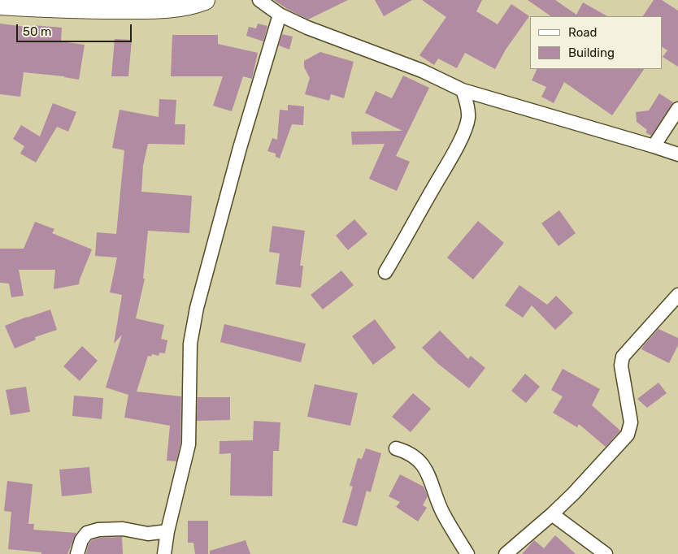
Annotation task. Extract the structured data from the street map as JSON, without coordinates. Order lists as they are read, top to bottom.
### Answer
{
  "legend": ["Road", "Building"],
  "scale_bar": "50 m"
}
